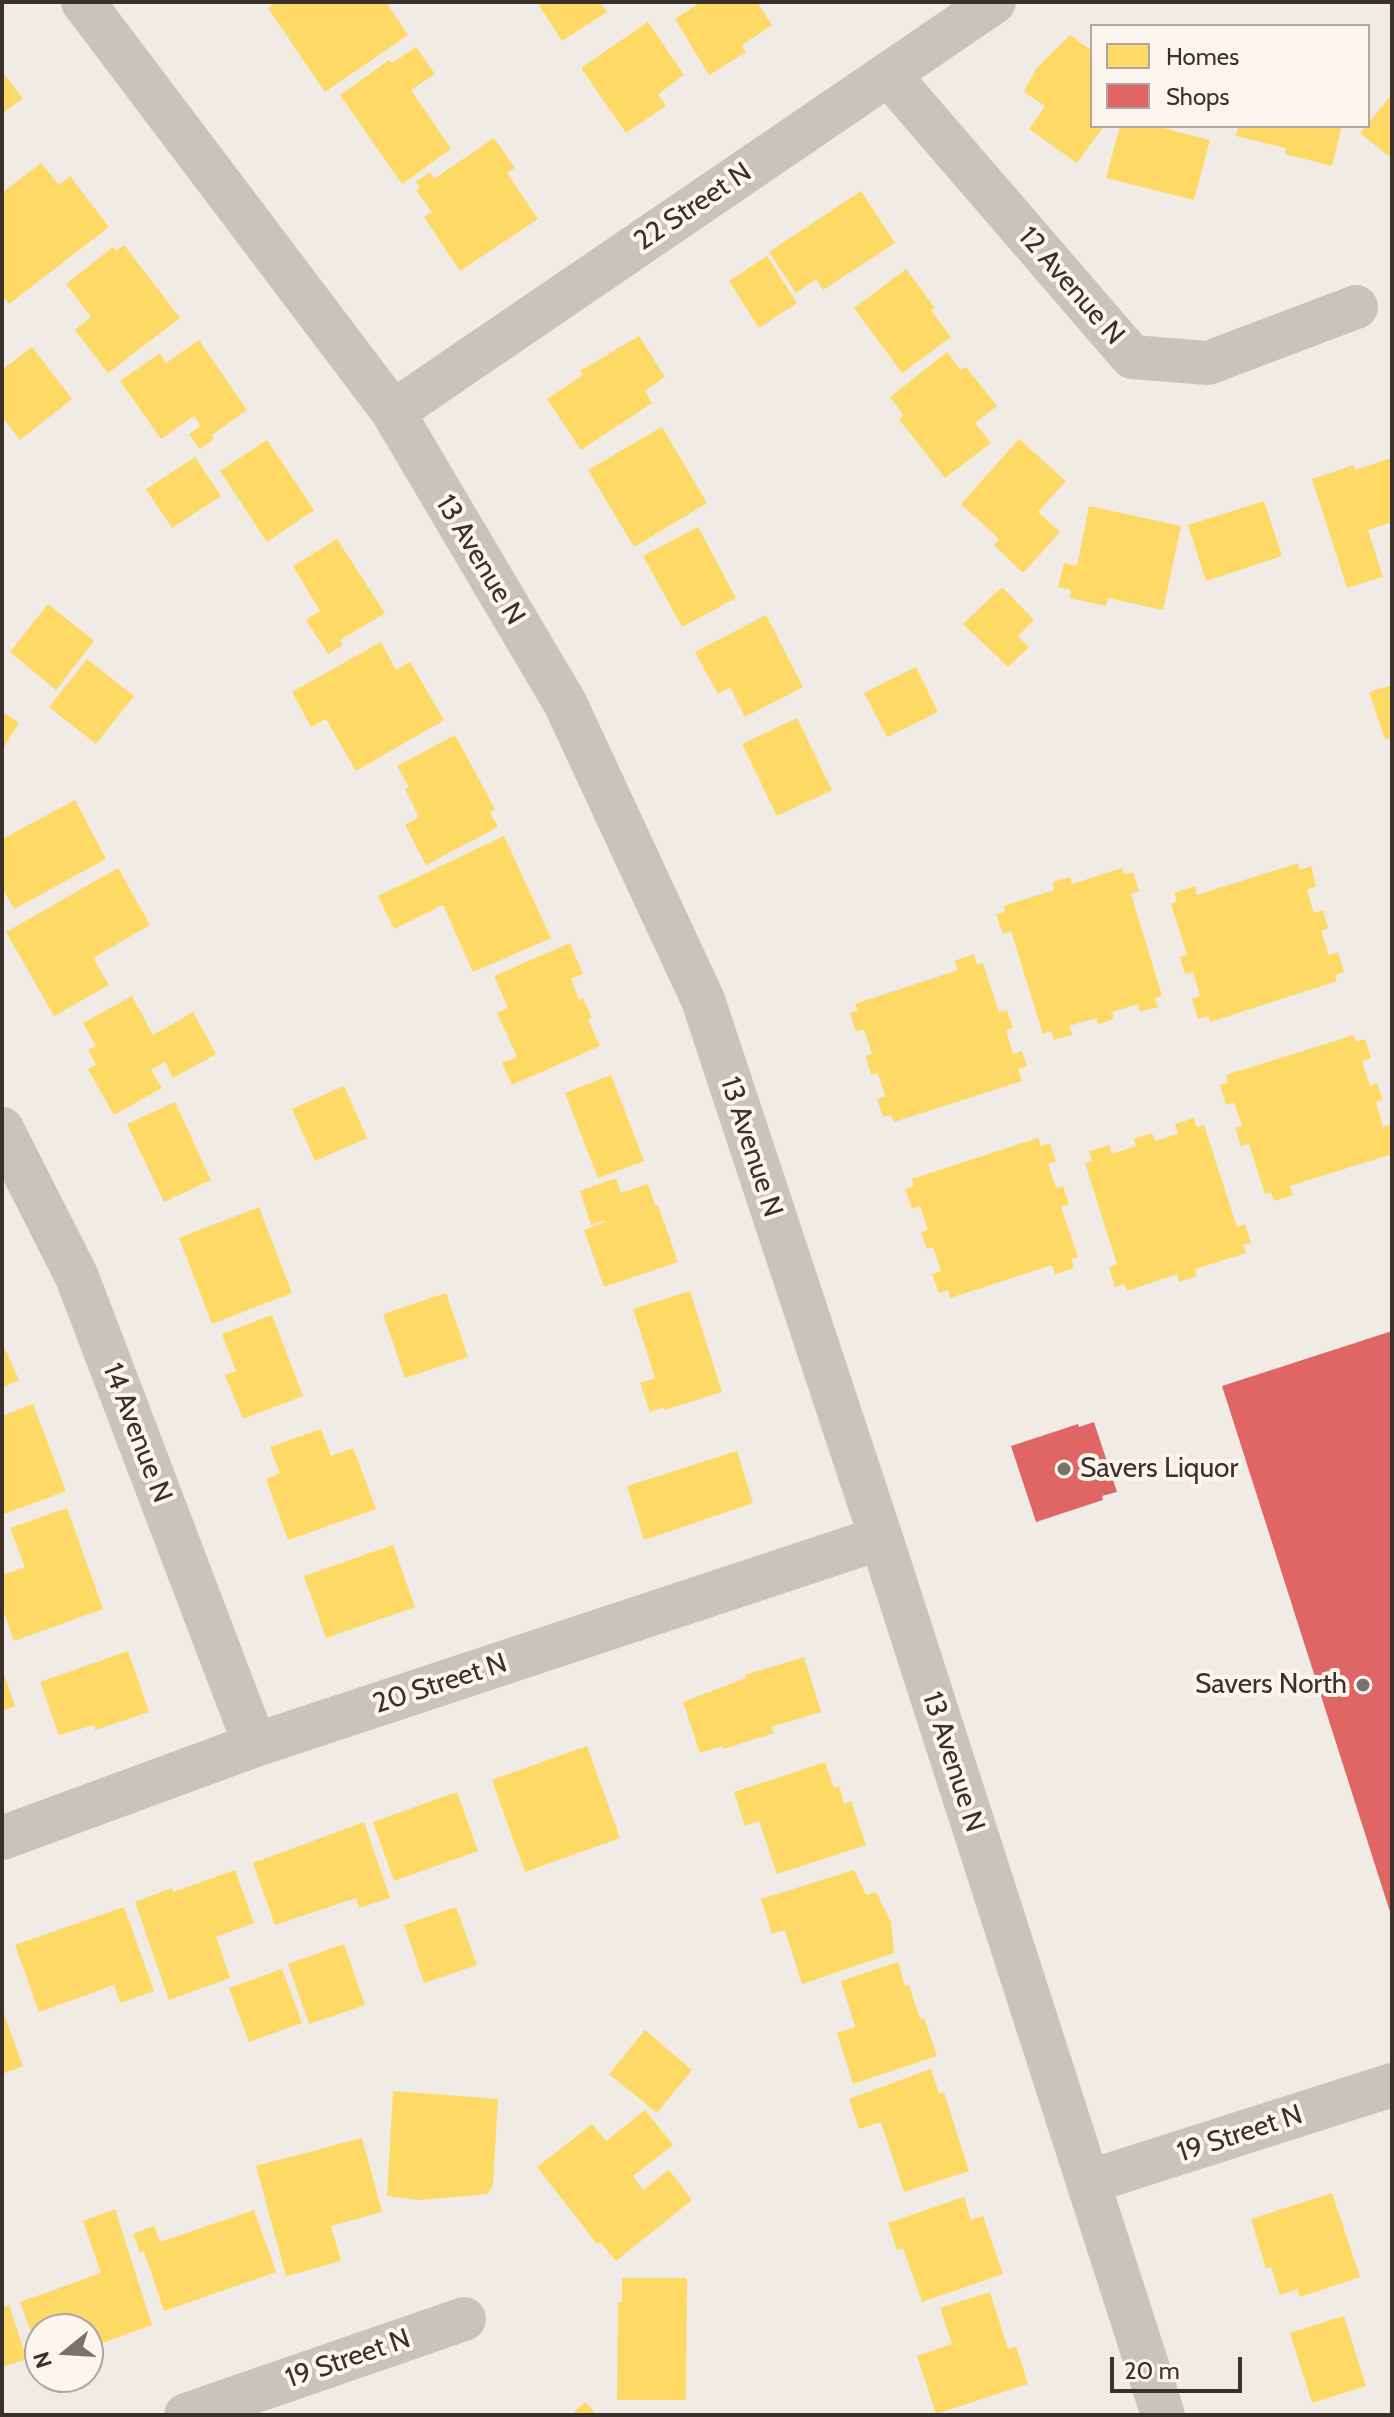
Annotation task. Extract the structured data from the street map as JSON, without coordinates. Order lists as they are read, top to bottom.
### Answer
{
  "streets": {
    "street": [
      "22 Street N",
      "12 Avenue N",
      "13 Avenue N",
      "14 Avenue N",
      "20 Street N",
      "19 Street N"
    ]
  },
  "crossings": [
    ["22 Street N", "12 Avenue N"],
    ["22 Street N", "13 Avenue N"],
    ["13 Avenue N", "20 Street N"],
    ["13 Avenue N", "19 Street N"],
    ["14 Avenue N", "20 Street N"]
  ],
  "places": ["Savers Liquor", "Savers North"],
  "legend": ["Homes", "Shops"],
  "scale_bar": "20 m",
  "north": "left"
}
